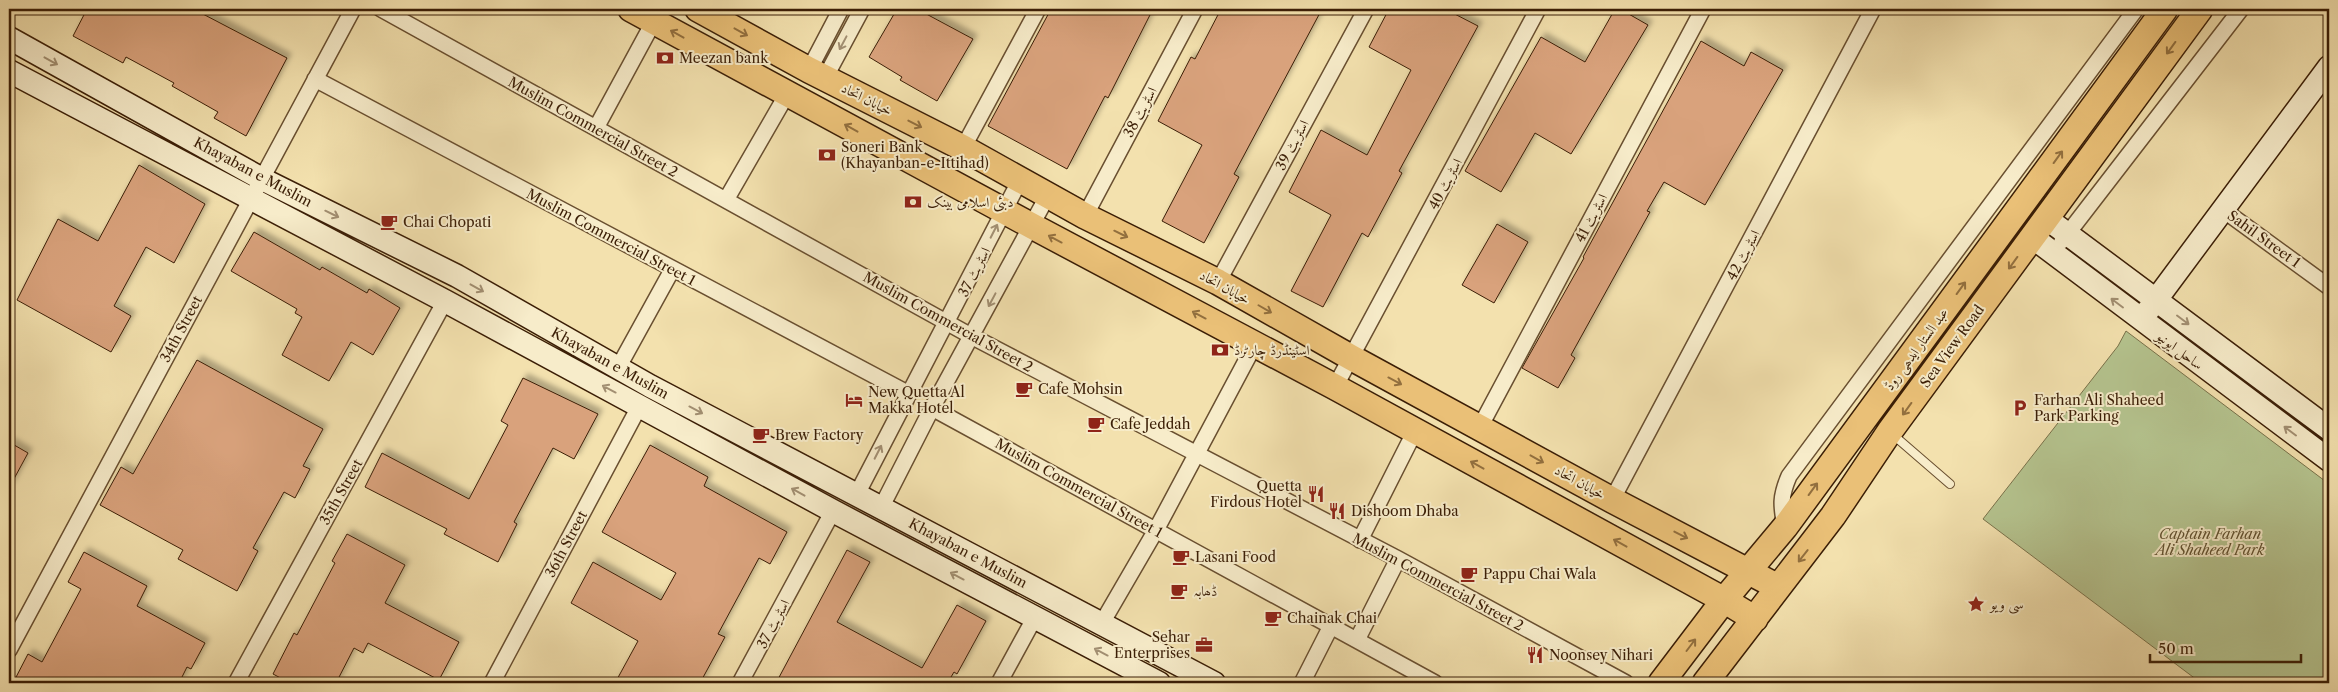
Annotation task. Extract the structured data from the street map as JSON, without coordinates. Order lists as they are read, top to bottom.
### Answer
{
  "streets": {
    "main road": ["خیابان اتحاد", "Sea View Road", "عبد الستار ایدھی روڈ"],
    "street": [
      "اسٹریٹ 38",
      "Muslim Commercial Street 2",
      "اسٹریٹ 39",
      "Khayaban e Muslim",
      "اسٹریٹ 40",
      "اسٹریٹ 41",
      "Muslim Commercial Street 1",
      "Sahil Street 1",
      "اسٹریٹ 42",
      "اسٹریٹ 37",
      "34th Street",
      "ساحل ایونیو",
      "35th Street",
      "36th Street"
    ]
  },
  "crossings": [
    ["خیابان اتحاد", "اسٹریٹ 38"],
    ["خیابان اتحاد", "اسٹریٹ 39"],
    ["خیابان اتحاد", "اسٹریٹ 40"],
    ["خیابان اتحاد", "اسٹریٹ 41"],
    ["خیابان اتحاد", "اسٹریٹ 42"],
    ["خیابان اتحاد", "اسٹریٹ 37"],
    ["خیابان اتحاد", "Sea View Road"],
    ["خیابان اتحاد", "عبد الستار ایدھی روڈ"],
    ["Muslim Commercial Street 2", "اسٹریٹ 37"],
    ["Khayaban e Muslim", "اسٹریٹ 37"],
    ["Khayaban e Muslim", "34th Street"],
    ["Khayaban e Muslim", "35th Street"],
    ["Khayaban e Muslim", "36th Street"],
    ["Muslim Commercial Street 1", "اسٹریٹ 37"],
    ["Muslim Commercial Street 1", "34th Street"],
    ["Sea View Road", "ساحل ایونیو"]
  ],
  "one_way": ["Sea View Road", "عبد الستار ایدھی روڈ"],
  "parks": ["Captain Farhan Ali Shaheed Park"],
  "places": {
    "bank": [
      "Meezan bank",
      "Soneri Bank (Khayanban-e-Ittihad)",
      "دبئی اسلامی بینک",
      "اسٹینڈرڈ چارٹرڈ"
    ],
    "cafe": [
      "Chai Chopati",
      "Cafe Mohsin",
      "Cafe Jeddah",
      "Brew Factory",
      "Lasani Food",
      "Pappu Chai Wala",
      "ڈھابہ",
      "Chainak Chai"
    ],
    "hotel": ["New Quetta Al Makka Hotel"],
    "parking": ["Farhan Ali Shaheed Park Parking"],
    "restaurant": ["Quetta Firdous Hotel", "Dishoom Dhaba", "Noonsey Nihari"],
    "place": ["سی ویو"],
    "office": ["Sehar Enterprises"]
  },
  "scale_bar": "50 m"
}
